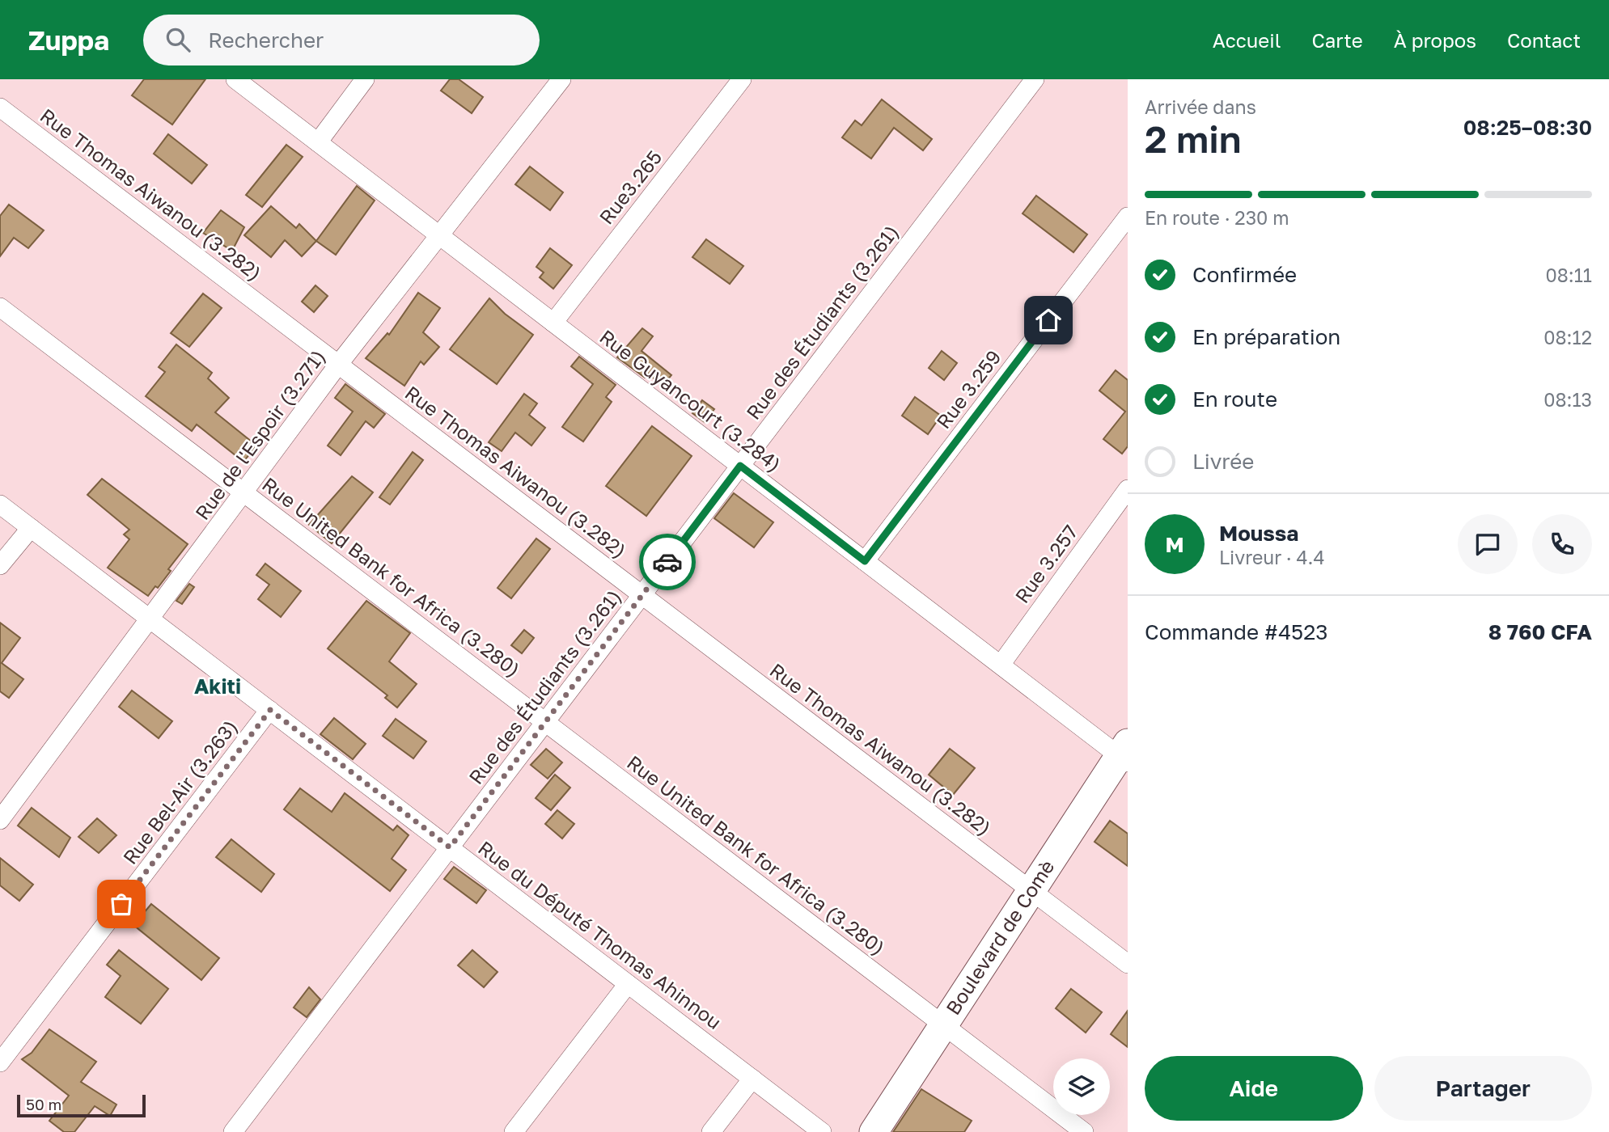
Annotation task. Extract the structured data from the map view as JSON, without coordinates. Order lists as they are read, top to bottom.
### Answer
{
  "streets": {
    "main road": ["Boulevard de Comè"],
    "street": [
      "Rue3.265",
      "Rue Thomas Aiwanou (3.282)",
      "Rue des Étudiants (3.261)",
      "Rue 3.259",
      "Rue Guyancourt (3.284)",
      "Rue de l'Espoir (3.271)",
      "Rue 3.257",
      "Rue United Bank for Africa (3.280)",
      "Rue Bel-Air (3.263)",
      "Rue du Député Thomas Ahinnou"
    ]
  },
  "crossings": [
    ["Rue3.265", "Rue Guyancourt (3.284)"],
    ["Rue Thomas Aiwanou (3.282)", "Rue des Étudiants (3.261)"],
    ["Rue Thomas Aiwanou (3.282)", "Rue de l'Espoir (3.271)"],
    ["Rue Thomas Aiwanou (3.282)", "Boulevard de Comè"],
    ["Rue des Étudiants (3.261)", "Rue Guyancourt (3.284)"],
    ["Rue des Étudiants (3.261)", "Rue United Bank for Africa (3.280)"],
    ["Rue des Étudiants (3.261)", "Rue du Député Thomas Ahinnou"],
    ["Rue 3.259", "Rue Guyancourt (3.284)"],
    ["Rue Guyancourt (3.284)", "Rue de l'Espoir (3.271)"],
    ["Rue Guyancourt (3.284)", "Rue 3.257"],
    ["Rue Guyancourt (3.284)", "Boulevard de Comè"],
    ["Rue de l'Espoir (3.271)", "Rue United Bank for Africa (3.280)"],
    ["Rue de l'Espoir (3.271)", "Rue du Député Thomas Ahinnou"],
    ["Rue United Bank for Africa (3.280)", "Boulevard de Comè"],
    ["Rue Bel-Air (3.263)", "Rue du Député Thomas Ahinnou"]
  ],
  "districts": ["Akiti"],
  "scale_bar": "50 m",
  "page": {
    "header": "Zuppa",
    "search": "Rechercher",
    "nav": [
      "Accueil",
      "Carte",
      "À propos",
      "Contact"
    ],
    "heading": ["2 min", "Arrivée dans", "08:25–08:30"],
    "panel": [
      "Moussa",
      "Livreur · 4.4",
      "Commande #4523",
      "8 760 CFA"
    ],
    "bar": "En route · 230 m",
    "list": [
      ["Confirmée", "08:11"],
      ["En préparation", "08:12"],
      ["En route", "08:13"],
      "Livrée"
    ],
    "round": "M",
    "buttons": ["Aide", "Partager"],
    "scale": "50 m"
  }
}
